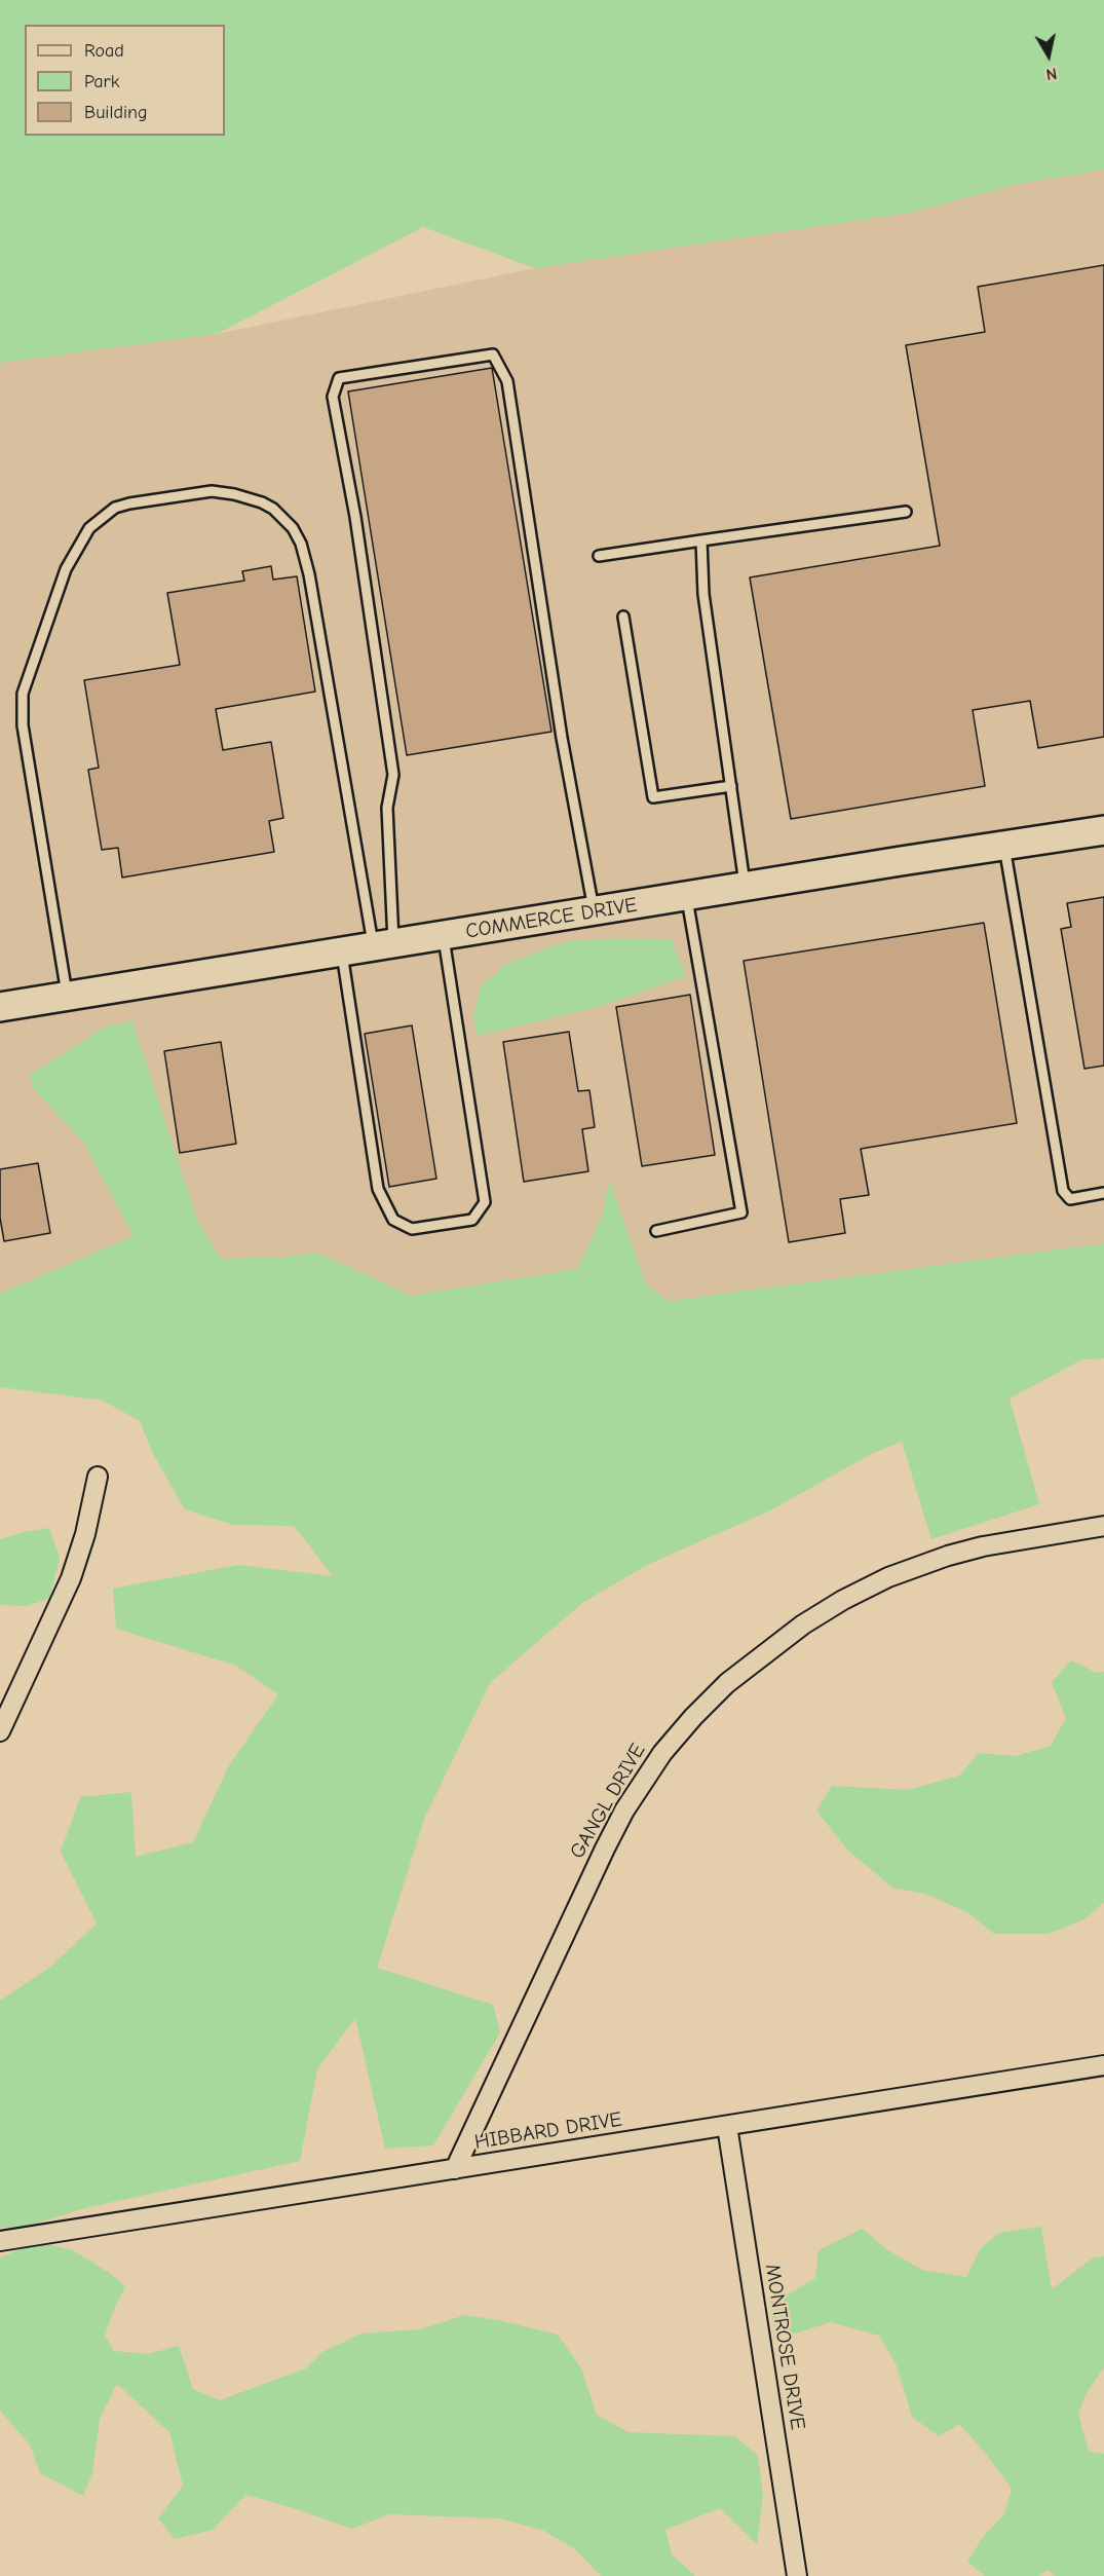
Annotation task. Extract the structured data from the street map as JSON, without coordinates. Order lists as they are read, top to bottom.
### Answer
{
  "streets": {
    "street": [
      "COMMERCE DRIVE",
      "GANGL DRIVE",
      "HIBBARD DRIVE",
      "MONTROSE DRIVE"
    ]
  },
  "crossings": [
    ["GANGL DRIVE", "HIBBARD DRIVE"],
    ["HIBBARD DRIVE", "MONTROSE DRIVE"]
  ],
  "legend": ["Road", "Park", "Building"],
  "north": "bottom"
}
